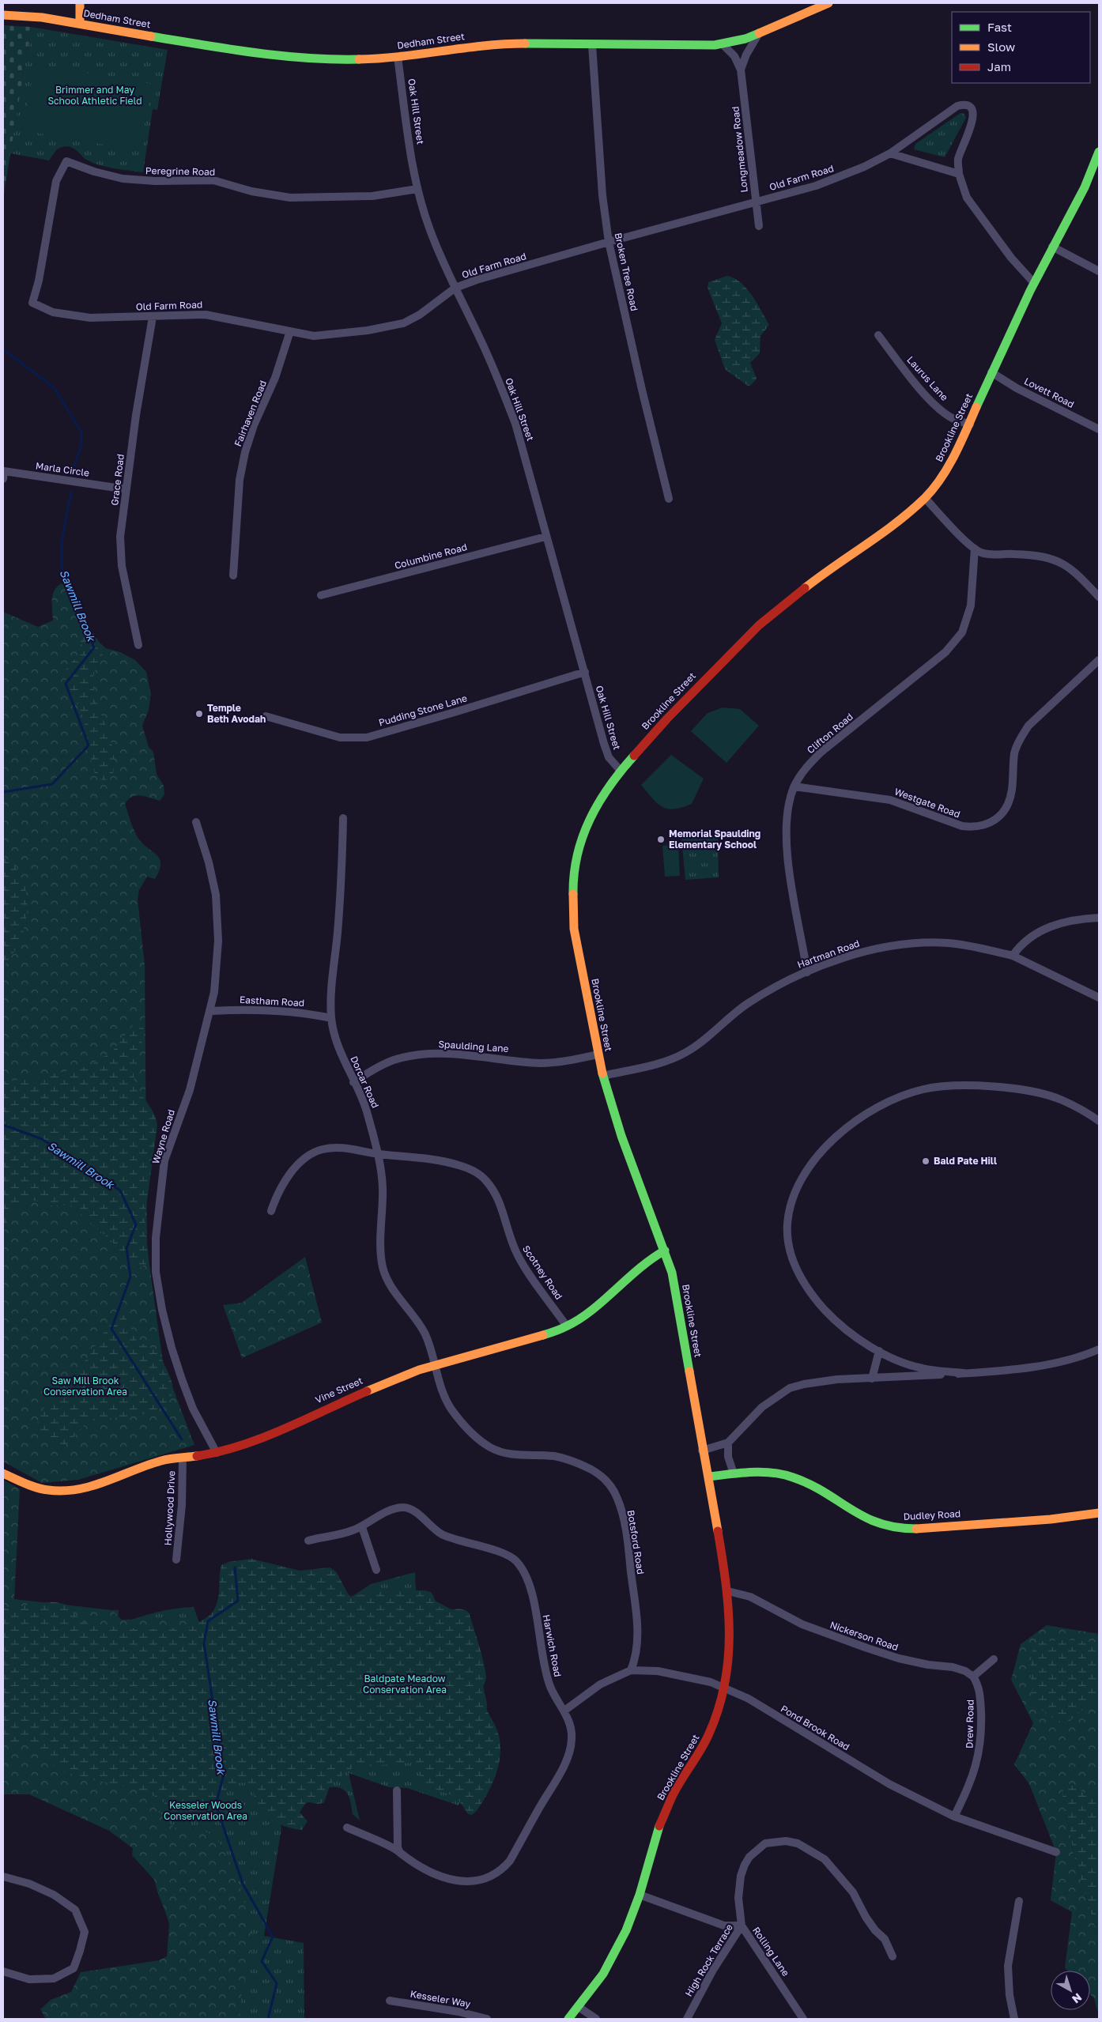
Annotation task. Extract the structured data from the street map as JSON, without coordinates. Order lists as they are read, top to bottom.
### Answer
{
  "streets": {
    "main road": [
      "Dedham Street",
      "Brookline Street",
      "Vine Street",
      "Dudley Road"
    ],
    "street": [
      "Oak Hill Street",
      "Longmeadow Road",
      "Peregrine Road",
      "Old Farm Road",
      "Broken Tree Road",
      "Laurus Lane",
      "Lovett Road",
      "Fairhaven Road",
      "Marla Circle",
      "Grace Road",
      "Columbine Road",
      "Pudding Stone Lane",
      "Clifton Road",
      "Westgate Road",
      "Hartman Road",
      "Eastham Road",
      "Spaulding Lane",
      "Dorcar Road",
      "Wayne Road",
      "Scotney Road",
      "Hollywood Drive",
      "Botsford Road",
      "Nickerson Road",
      "Harwich Road",
      "Drew Road",
      "Pond Brook Road",
      "Rolling Lane",
      "High Rock Terrace",
      "Kesseler Way"
    ]
  },
  "crossings": [
    ["Dedham Street", "Oak Hill Street"],
    ["Dedham Street", "Longmeadow Road"],
    ["Dedham Street", "Broken Tree Road"],
    ["Oak Hill Street", "Peregrine Road"],
    ["Oak Hill Street", "Old Farm Road"],
    ["Oak Hill Street", "Brookline Street"],
    ["Oak Hill Street", "Columbine Road"],
    ["Oak Hill Street", "Pudding Stone Lane"],
    ["Longmeadow Road", "Old Farm Road"],
    ["Peregrine Road", "Old Farm Road"],
    ["Old Farm Road", "Broken Tree Road"],
    ["Old Farm Road", "Fairhaven Road"],
    ["Old Farm Road", "Brookline Street"],
    ["Old Farm Road", "Grace Road"],
    ["Laurus Lane", "Brookline Street"],
    ["Lovett Road", "Brookline Street"],
    ["Brookline Street", "Hartman Road"],
    ["Brookline Street", "Spaulding Lane"],
    ["Brookline Street", "Vine Street"],
    ["Brookline Street", "Dudley Road"],
    ["Brookline Street", "Nickerson Road"],
    ["Brookline Street", "Pond Brook Road"],
    ["Brookline Street", "Rolling Lane"],
    ["Marla Circle", "Grace Road"],
    ["Clifton Road", "Westgate Road"],
    ["Clifton Road", "Hartman Road"],
    ["Eastham Road", "Dorcar Road"],
    ["Eastham Road", "Wayne Road"],
    ["Spaulding Lane", "Dorcar Road"],
    ["Dorcar Road", "Scotney Road"],
    ["Dorcar Road", "Vine Street"],
    ["Dorcar Road", "Botsford Road"],
    ["Wayne Road", "Vine Street"],
    ["Scotney Road", "Vine Street"],
    ["Vine Street", "Hollywood Drive"],
    ["Vine Street", "Botsford Road"],
    ["Botsford Road", "Pond Brook Road"],
    ["Nickerson Road", "Drew Road"],
    ["Harwich Road", "Pond Brook Road"],
    ["Drew Road", "Pond Brook Road"],
    ["Rolling Lane", "High Rock Terrace"]
  ],
  "water": ["Sawmill Brook"],
  "parks": [
    "Brimmer and May School Athletic Field",
    "Saw Mill Brook Conservation Area",
    "Baldpate Meadow Conservation Area",
    "Kesseler Woods Conservation Area"
  ],
  "places": ["Temple Beth Avodah", "Memorial Spaulding Elementary School", "Bald Pate Hill"],
  "legend": ["Fast", "Slow", "Jam"],
  "north": "bottom right"
}
